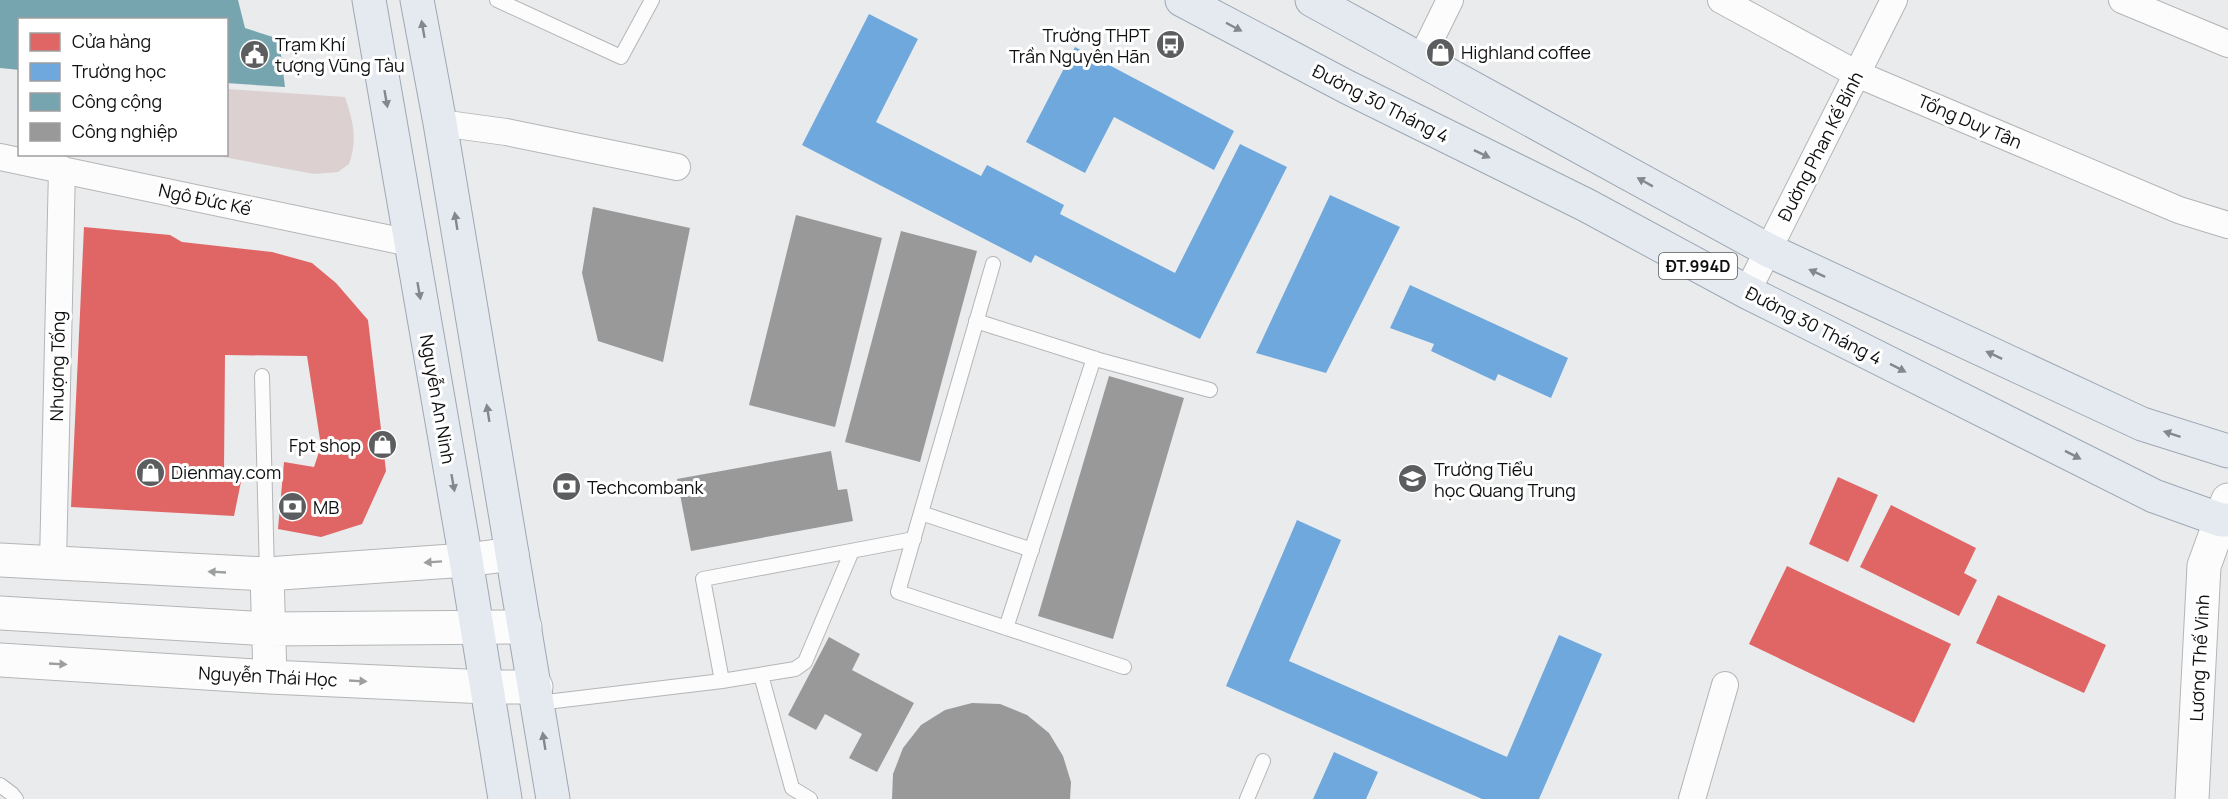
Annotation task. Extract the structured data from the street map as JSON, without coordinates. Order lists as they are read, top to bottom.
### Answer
{
  "streets": {
    "main road": [
      "Đường 30 Tháng 4",
      "ĐT.994D",
      "Nguyễn An Ninh",
      "Lương Thế Vinh",
      "Nguyễn Thái Học"
    ],
    "street": [
      "Tống Duy Tân",
      "Đường Phan Kế Bính",
      "Ngô Đức Kế",
      "Nhượng Tống"
    ]
  },
  "crossings": [
    ["Đường 30 Tháng 4", "Đường Phan Kế Bính"],
    ["Đường 30 Tháng 4", "Lương Thế Vinh"],
    ["Tống Duy Tân", "Đường Phan Kế Bính"],
    ["Đường Phan Kế Bính", "ĐT.994D"],
    ["Ngô Đức Kế", "Nhượng Tống"],
    ["Ngô Đức Kế", "Nguyễn An Ninh"],
    ["Nguyễn An Ninh", "Nguyễn Thái Học"]
  ],
  "places": {
    "bus stop": ["Trường THPT Trần Nguyên Hãn"],
    "shop": ["Highland coffee", "Fpt shop", "Dienmay.com"],
    "public building": ["Trạm Khí tượng Vũng Tàu"],
    "school or university": ["Trường Tiểu học Quang Trung"],
    "bank": ["Techcombank", "MB"]
  },
  "legend": [
    "Cửa hàng",
    "Trường học",
    "Công cộng",
    "Công nghiệp"
  ]
}
